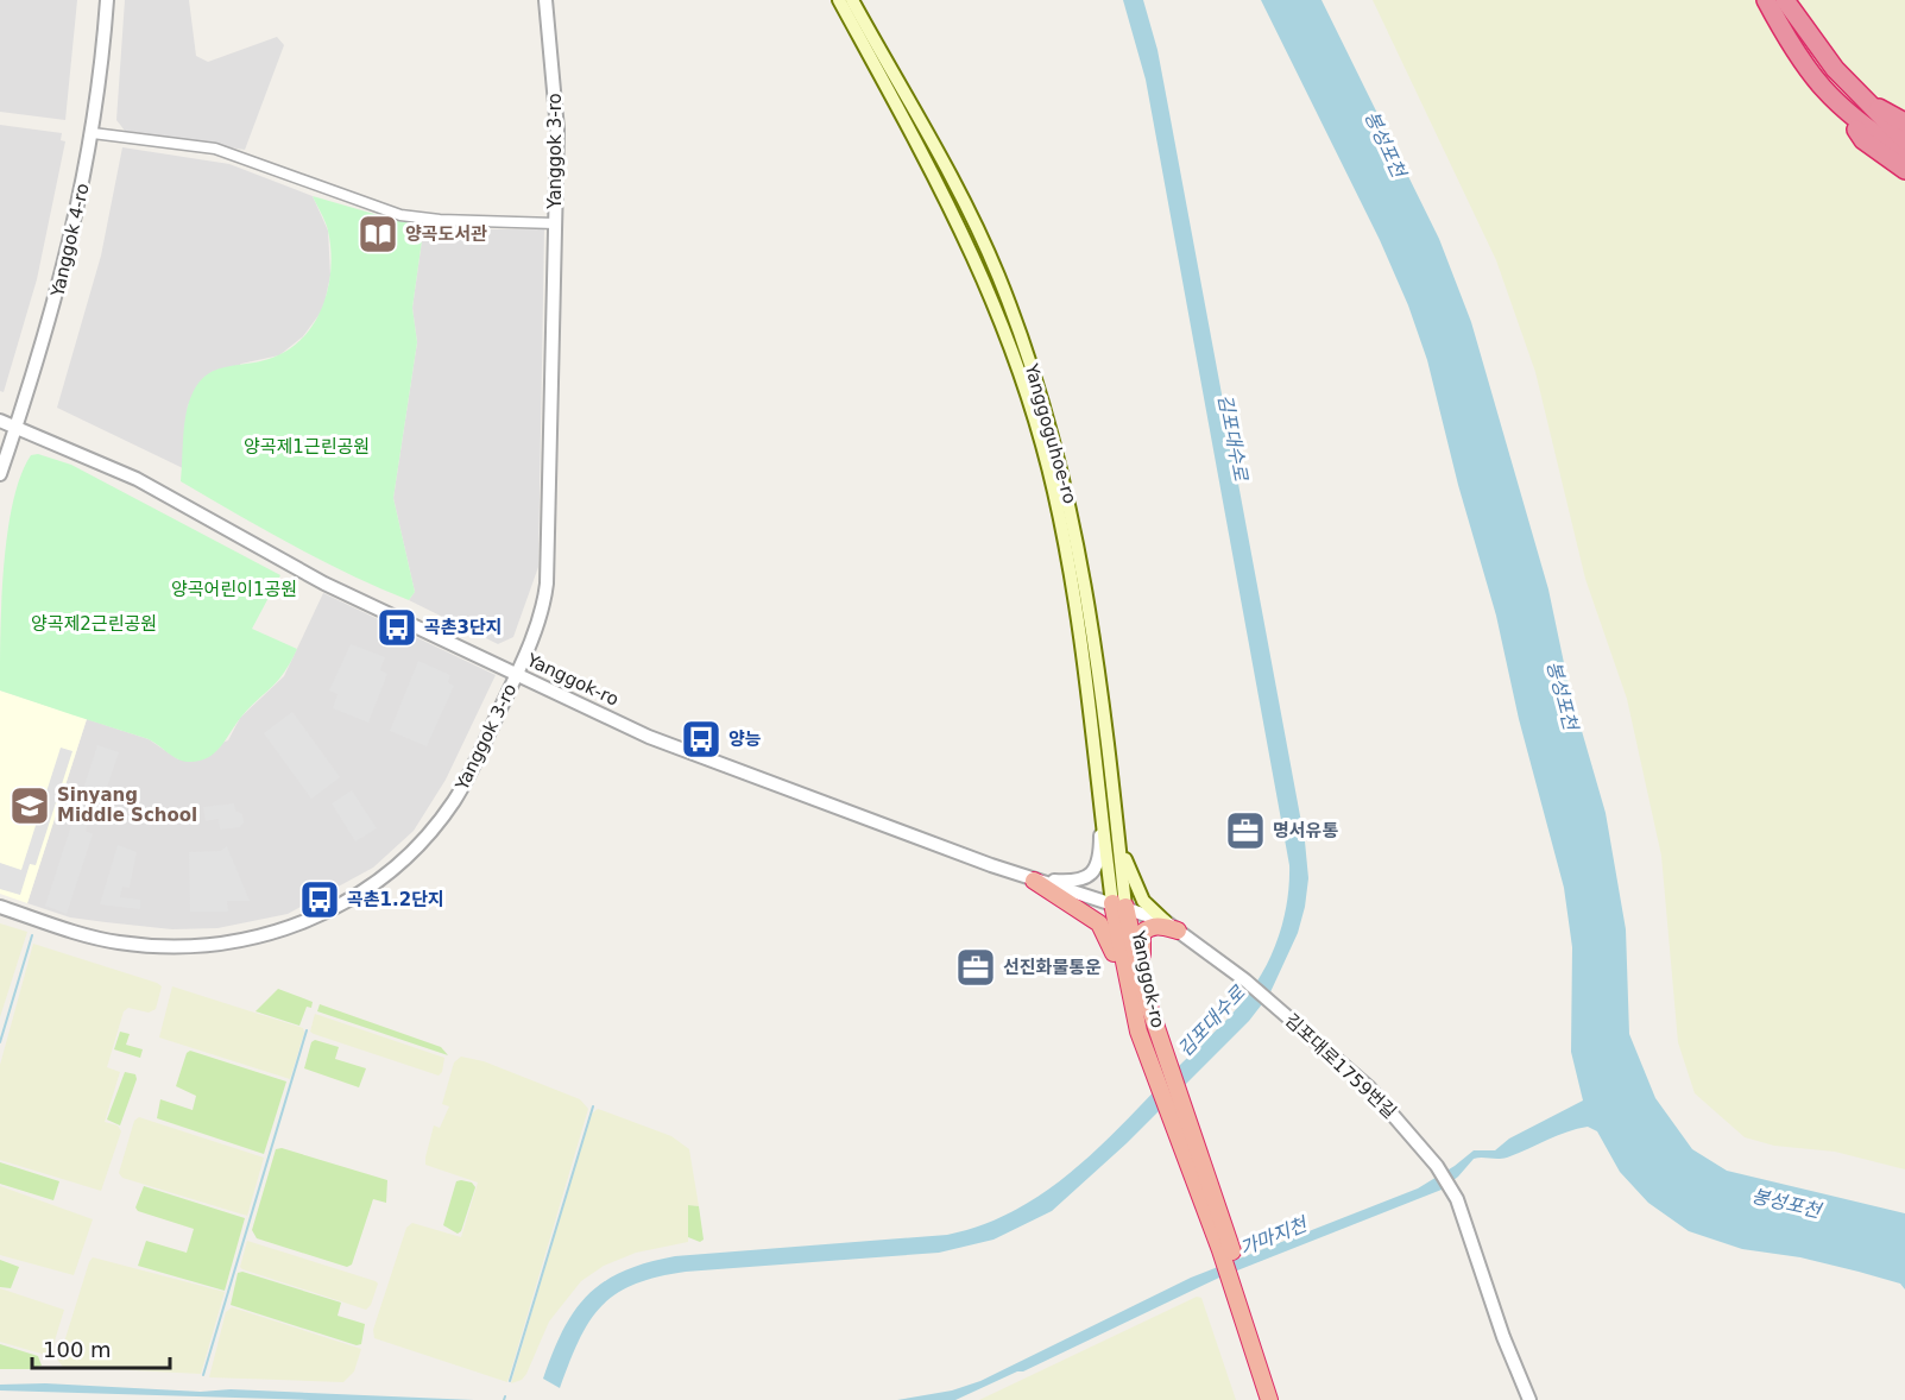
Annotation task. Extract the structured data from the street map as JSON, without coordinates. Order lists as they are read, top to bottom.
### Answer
{
  "streets": {
    "highway": ["Yanggok-ro"],
    "main road": ["Yanggoguhoe-ro"],
    "street": ["Yanggok 3-ro", "Yanggok 4-ro", "김포대로1759번길"]
  },
  "crossings": [
    ["Yanggok 3-ro", "Yanggok-ro"],
    ["Yanggok 4-ro", "Yanggok-ro"],
    ["Yanggoguhoe-ro", "Yanggok-ro"]
  ],
  "water": ["봉성포천", "김포대수로", "가마지천"],
  "parks": ["양곡제1근린공원", "양곡어린이1공원", "양곡제2근린공원"],
  "places": {
    "library": ["양곡도서관"],
    "bus stop": ["곡촌3단지", "양능", "곡촌1.2단지"],
    "school or university": ["Sinyang Middle School"],
    "office": ["명서유통", "선진화물통운"]
  },
  "scale_bar": "100 m"
}
